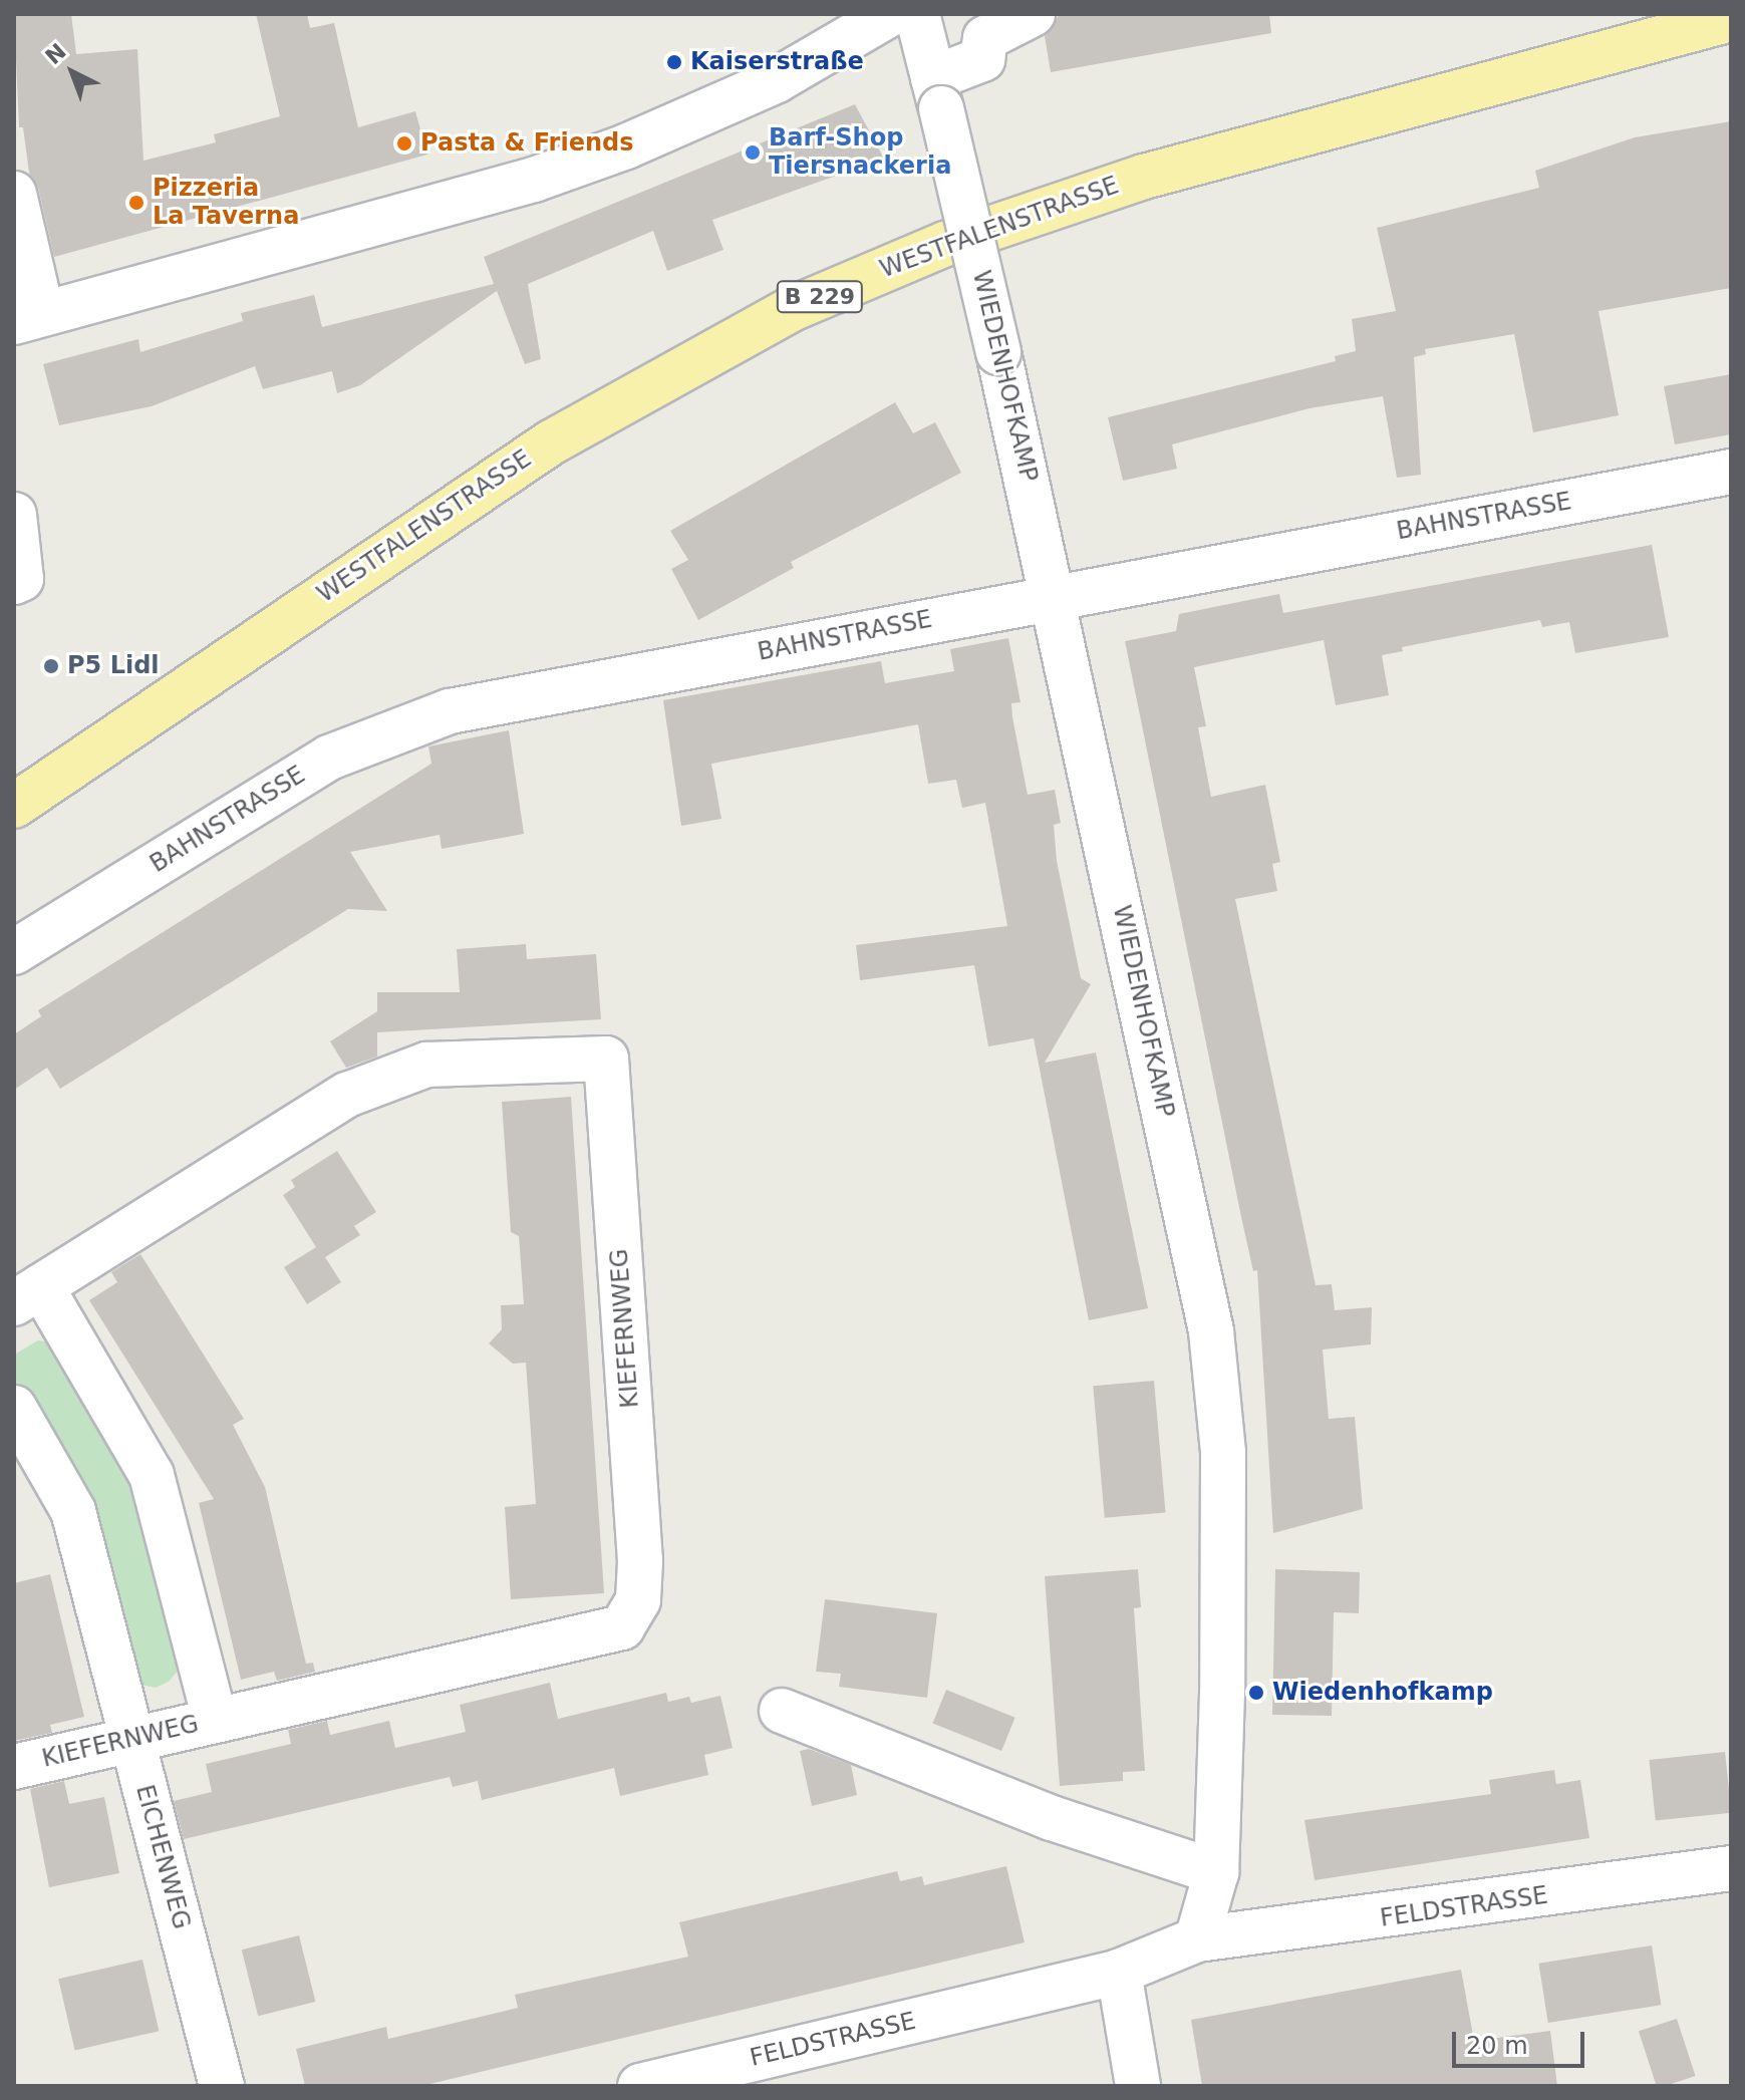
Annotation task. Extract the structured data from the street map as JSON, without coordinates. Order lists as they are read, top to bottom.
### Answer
{
  "streets": {
    "main road": ["WESTFALENSTRASSE", "B 229"],
    "street": [
      "WIEDENHOFKAMP",
      "BAHNSTRASSE",
      "KIEFERNWEG",
      "EICHENWEG",
      "FELDSTRASSE"
    ]
  },
  "crossings": [
    ["WIEDENHOFKAMP", "BAHNSTRASSE"],
    ["WIEDENHOFKAMP", "FELDSTRASSE"],
    ["KIEFERNWEG", "EICHENWEG"]
  ],
  "places": [
    "Kaiserstraße",
    "Pasta & Friends",
    "Barf-Shop Tiersnackeria",
    "Pizzeria La Taverna",
    "P5 Lidl",
    "Wiedenhofkamp"
  ],
  "scale_bar": "20 m",
  "north": "top left"
}
